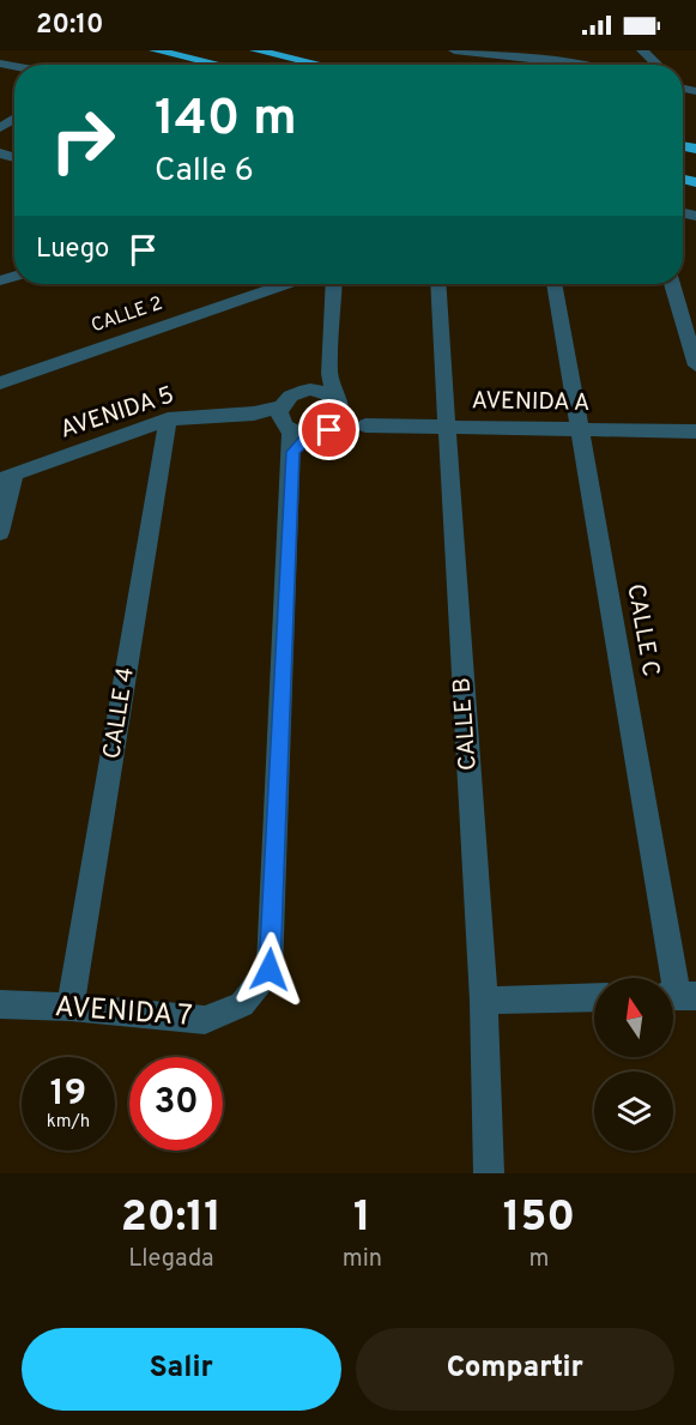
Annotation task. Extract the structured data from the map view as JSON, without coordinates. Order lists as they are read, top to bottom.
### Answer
{
  "streets": {
    "street": [
      "CALLE 2",
      "AVENIDA A",
      "AVENIDA 5",
      "CALLE C",
      "CALLE 4",
      "CALLE B",
      "AVENIDA 7"
    ]
  },
  "crossings": [
    ["AVENIDA A", "CALLE C"],
    ["AVENIDA A", "CALLE B"],
    ["AVENIDA 5", "CALLE 4"],
    ["AVENIDA 5", "AVENIDA 7"],
    ["CALLE 4", "AVENIDA 7"]
  ],
  "north": "top",
  "page": {
    "status": "20:10",
    "turn": ["140 m", "Calle 6"],
    "then": "Luego",
    "speed": "19 km/h",
    "limit": "30",
    "eta": [
      "20:11",
      "Llegada",
      "1",
      "min",
      "150",
      "m"
    ],
    "buttons": ["Salir", "Compartir"]
  }
}
